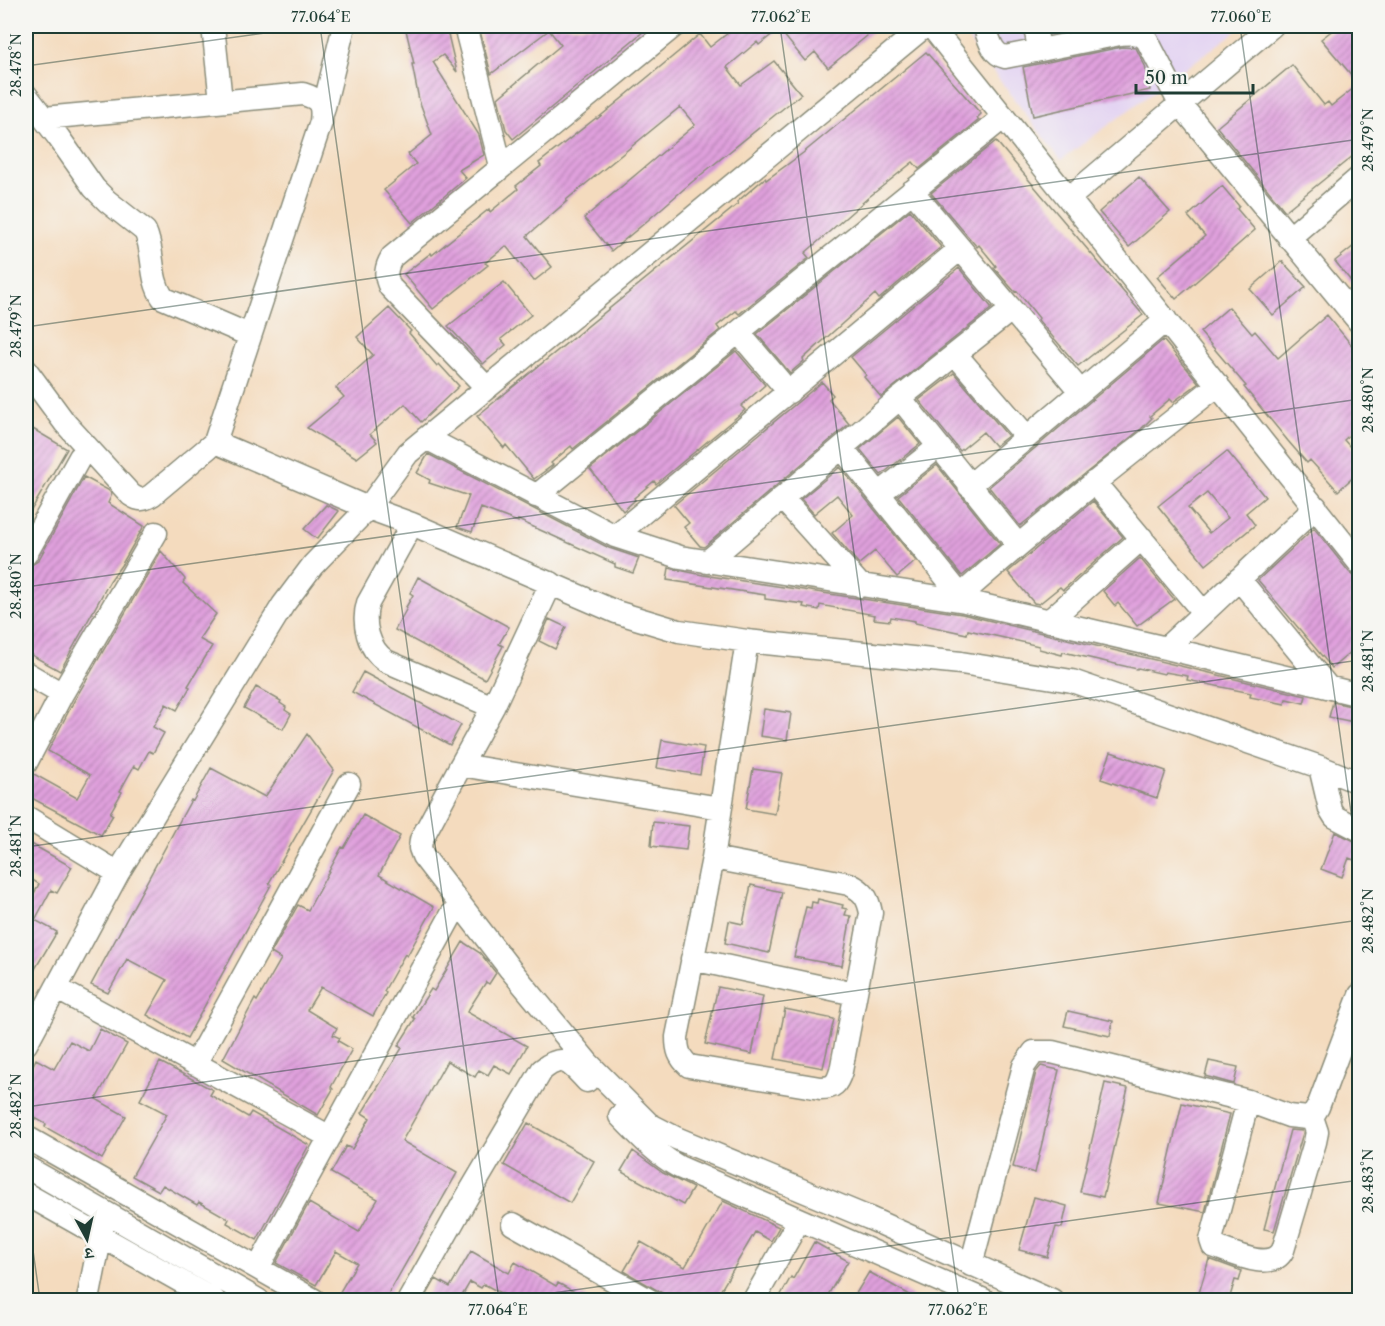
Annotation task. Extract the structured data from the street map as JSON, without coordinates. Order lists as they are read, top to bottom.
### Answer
{
  "scale_bar": "50 m",
  "north": "bottom",
  "coordinates": [
    "77.064°E",
    "77.062°E",
    "77.060°E",
    "28.478°N",
    "28.479°N",
    "28.480°N",
    "28.481°N",
    "28.482°N",
    "28.483°N"
  ]
}
